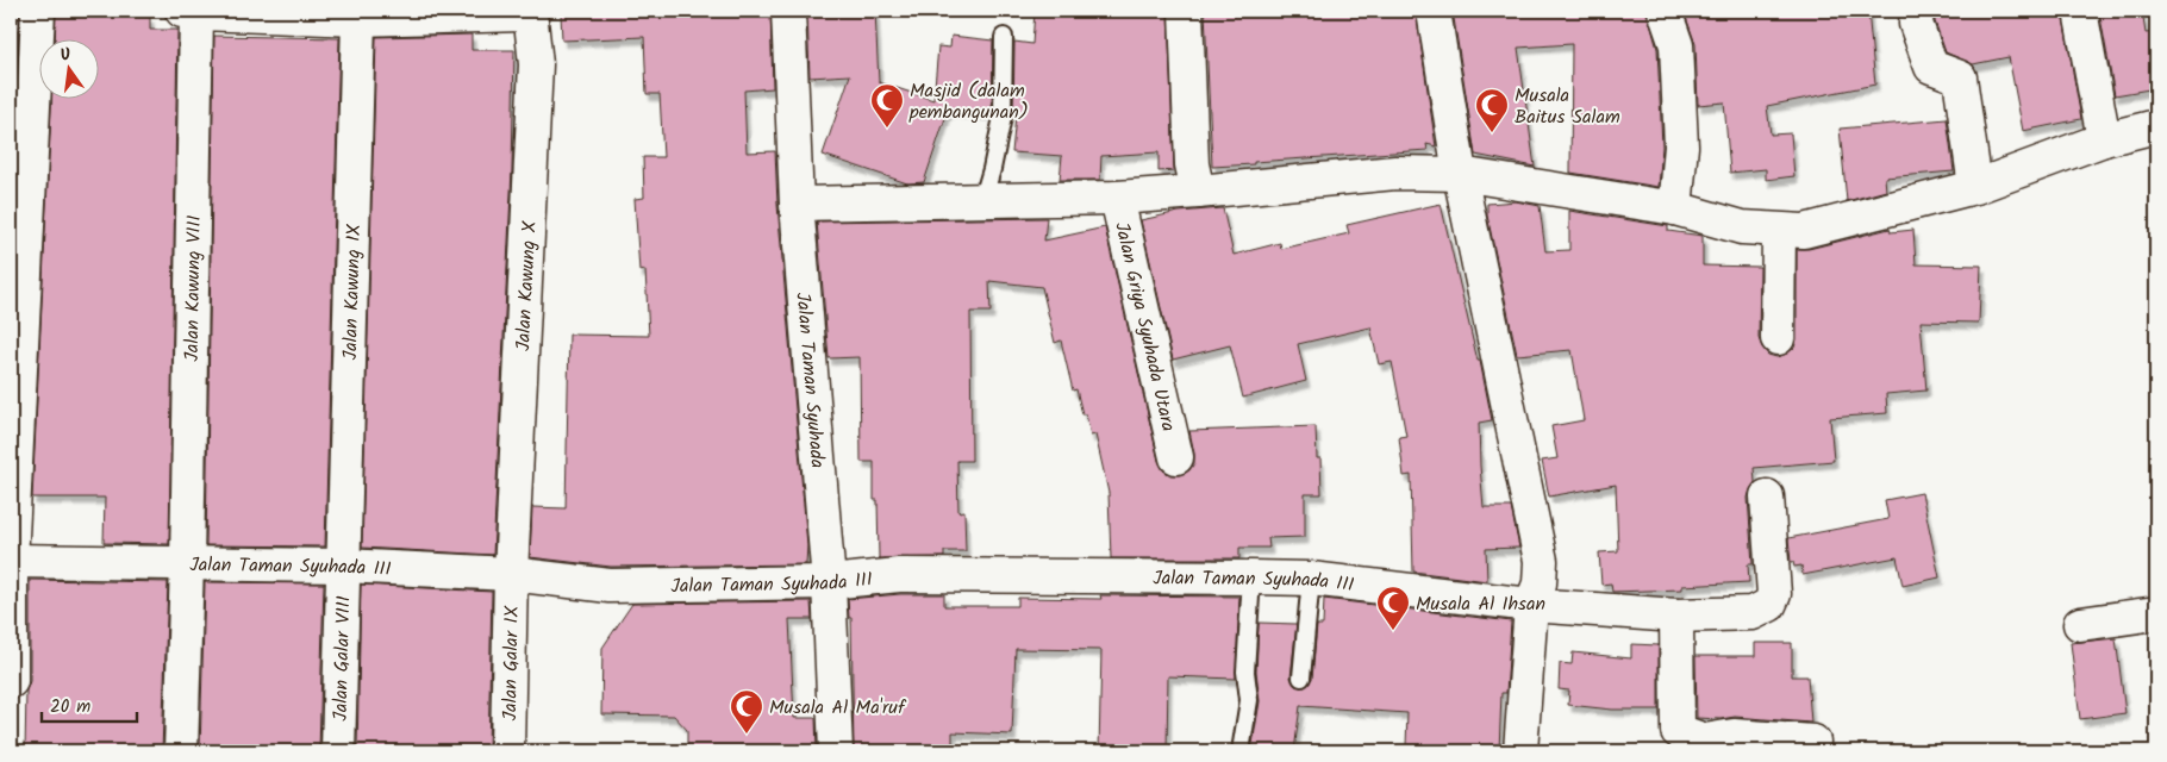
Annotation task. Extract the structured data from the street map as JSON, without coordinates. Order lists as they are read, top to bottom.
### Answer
{
  "streets": {
    "street": [
      "Jalan Kawung X",
      "Jalan Kawung VIII",
      "Jalan Kawung IX",
      "Jalan Griya Syuhada Utara",
      "Jalan Taman Syuhada",
      "Jalan Taman Syuhada III",
      "Jalan Galar VIII",
      "Jalan Galar IX"
    ]
  },
  "crossings": [
    ["Jalan Kawung X", "Jalan Kawung IX"],
    ["Jalan Kawung X", "Jalan Taman Syuhada III"],
    ["Jalan Kawung X", "Jalan Galar IX"],
    ["Jalan Kawung VIII", "Jalan Taman Syuhada III"],
    ["Jalan Kawung IX", "Jalan Taman Syuhada III"],
    ["Jalan Kawung IX", "Jalan Galar VIII"],
    ["Jalan Taman Syuhada", "Jalan Taman Syuhada III"],
    ["Jalan Taman Syuhada III", "Jalan Galar VIII"],
    ["Jalan Taman Syuhada III", "Jalan Galar IX"]
  ],
  "places": {
    "mosque": [
      "Masjid (dalam pembangunan)",
      "Musala Baitus Salam",
      "Musala Al Ihsan",
      "Musala Al Ma'ruf"
    ]
  },
  "scale_bar": "20 m",
  "north": "top"
}
